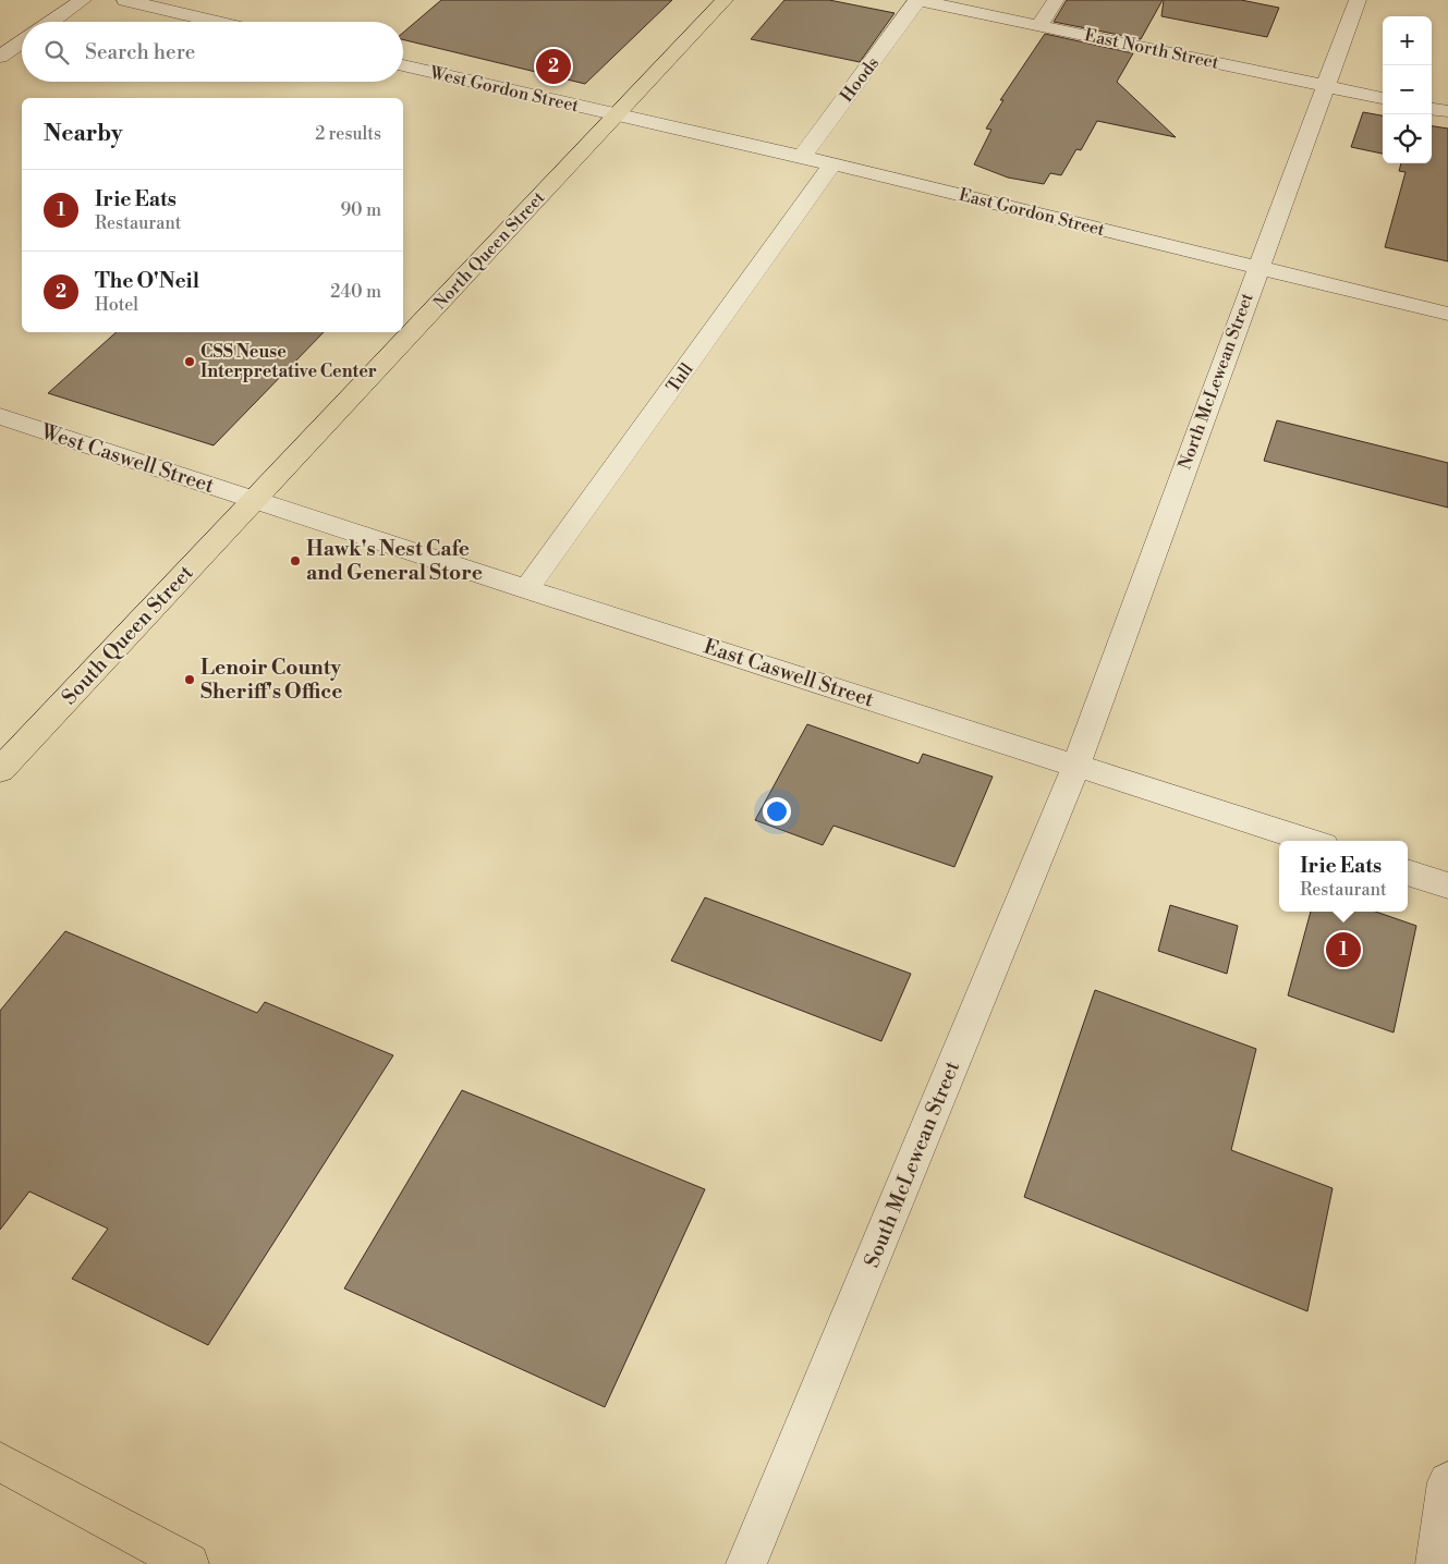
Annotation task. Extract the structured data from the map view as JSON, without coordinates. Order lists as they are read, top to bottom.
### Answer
{
  "streets": {
    "main road": ["North Queen Street", "South Queen Street"],
    "street": [
      "East North Street",
      "Hoods",
      "West Gordon Street",
      "East Gordon Street",
      "Tull",
      "North McLewean Street",
      "West Caswell Street",
      "East Caswell Street",
      "South McLewean Street"
    ]
  },
  "crossings": [
    ["East North Street", "Hoods"],
    ["East North Street", "North McLewean Street"],
    ["Hoods", "East Gordon Street"],
    ["West Gordon Street", "East Gordon Street"],
    ["West Gordon Street", "North Queen Street"],
    ["East Gordon Street", "North Queen Street"],
    ["East Gordon Street", "Tull"],
    ["East Gordon Street", "North McLewean Street"],
    ["North Queen Street", "West Caswell Street"],
    ["North Queen Street", "South Queen Street"],
    ["North Queen Street", "East Caswell Street"],
    ["Tull", "East Caswell Street"],
    ["North McLewean Street", "East Caswell Street"],
    ["North McLewean Street", "South McLewean Street"],
    ["West Caswell Street", "South Queen Street"],
    ["West Caswell Street", "East Caswell Street"],
    ["South Queen Street", "East Caswell Street"],
    ["East Caswell Street", "South McLewean Street"]
  ],
  "places": ["CSS Neuse Interpretative Center", "Hawk's Nest Cafe and General Store", "Lenoir County Sheriff's Office"],
  "page": {
    "map_buttons": ["+", "−"],
    "search": "Search here",
    "pins": ["2", "1"],
    "heading": ["Nearby", "2 results"],
    "list": [
      {
        "mark": "1",
        "name": "Irie Eats",
        "note": "Restaurant",
        "value": "90 m"
      },
      {
        "mark": "2",
        "name": "The O'Neil",
        "note": "Hotel",
        "value": "240 m"
      }
    ],
    "popup": ["Irie Eats", "Restaurant"]
  }
}
